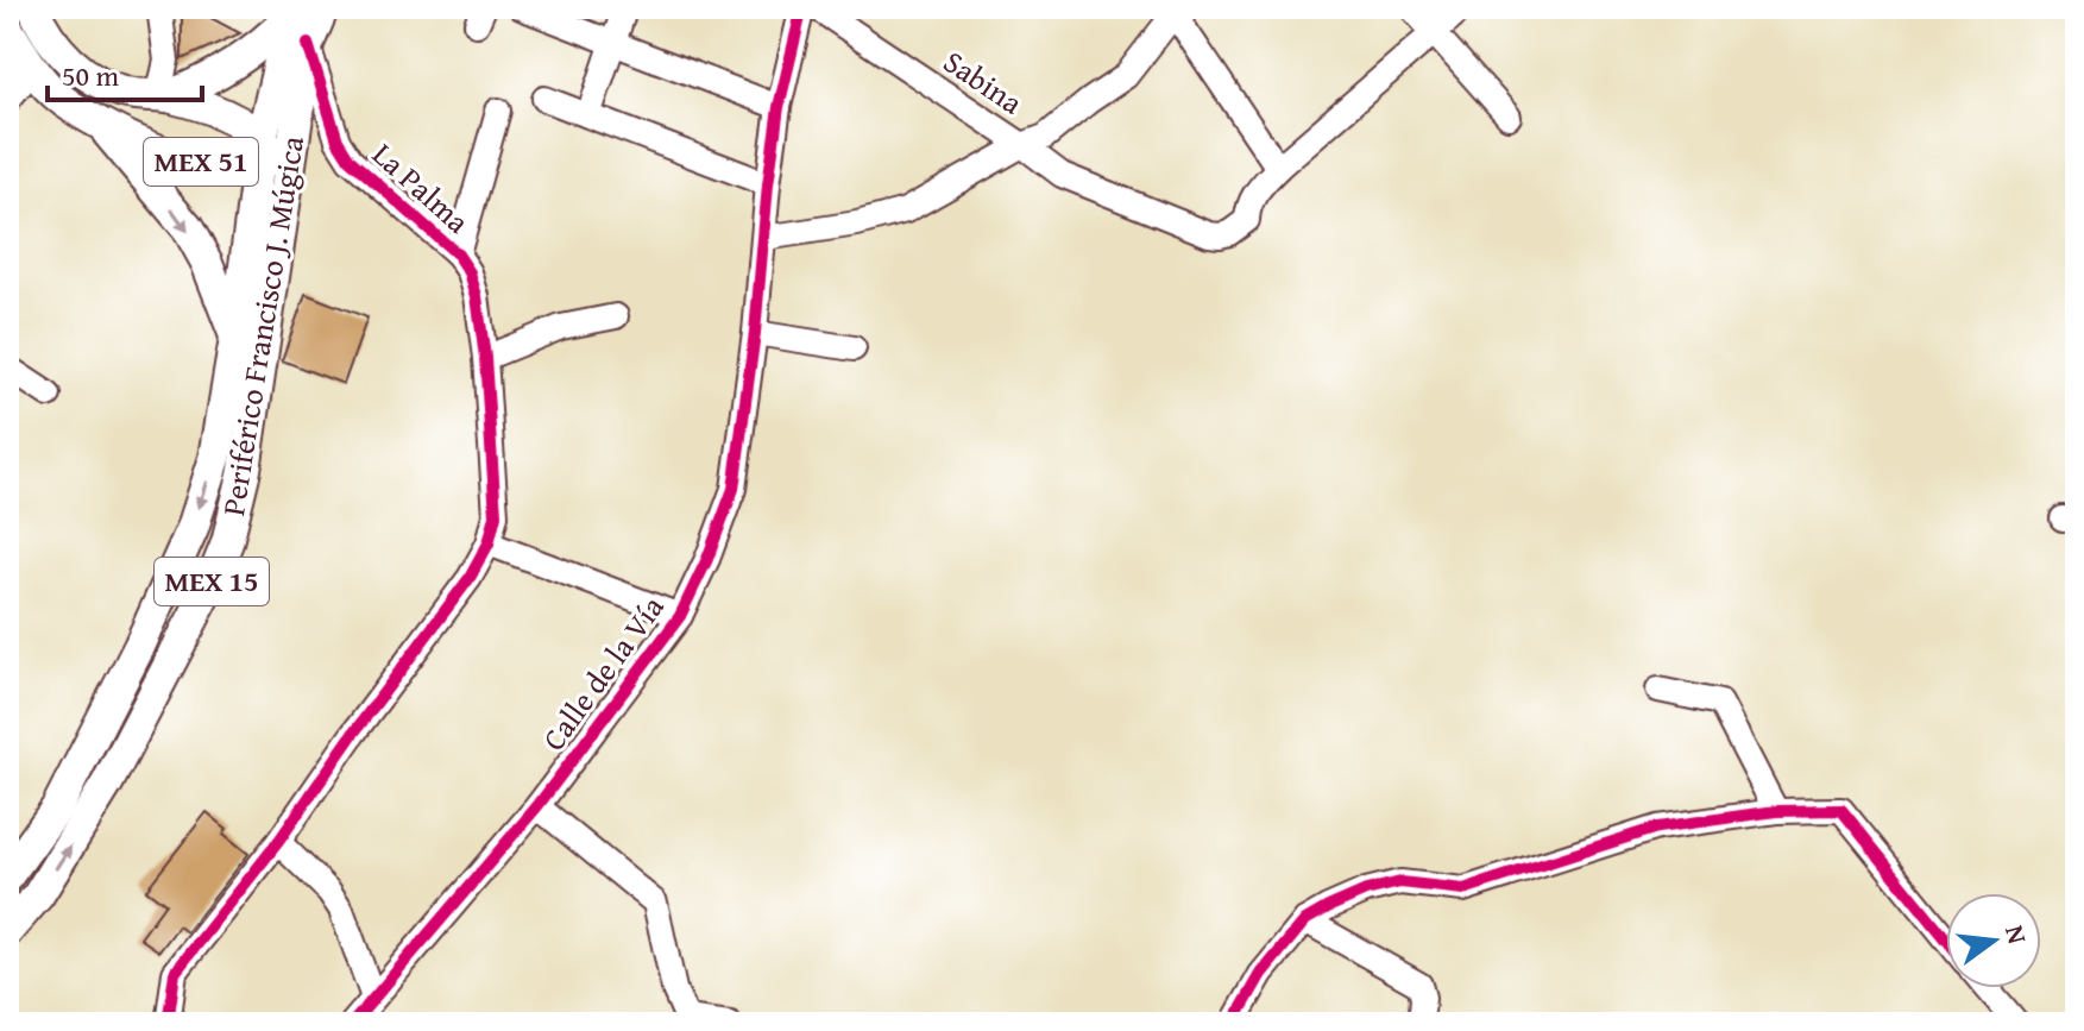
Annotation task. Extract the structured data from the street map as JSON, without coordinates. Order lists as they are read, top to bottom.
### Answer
{
  "streets": {
    "main road": ["MEX 51", "Periférico Francisco J. Múgica", "MEX 15"],
    "street": ["Sabina", "La Palma", "Calle de la Vía"]
  },
  "crossings": [
    ["MEX 51", "Periférico Francisco J. Múgica"],
    ["La Palma", "Periférico Francisco J. Múgica"]
  ],
  "scale_bar": "50 m",
  "north": "right"
}
